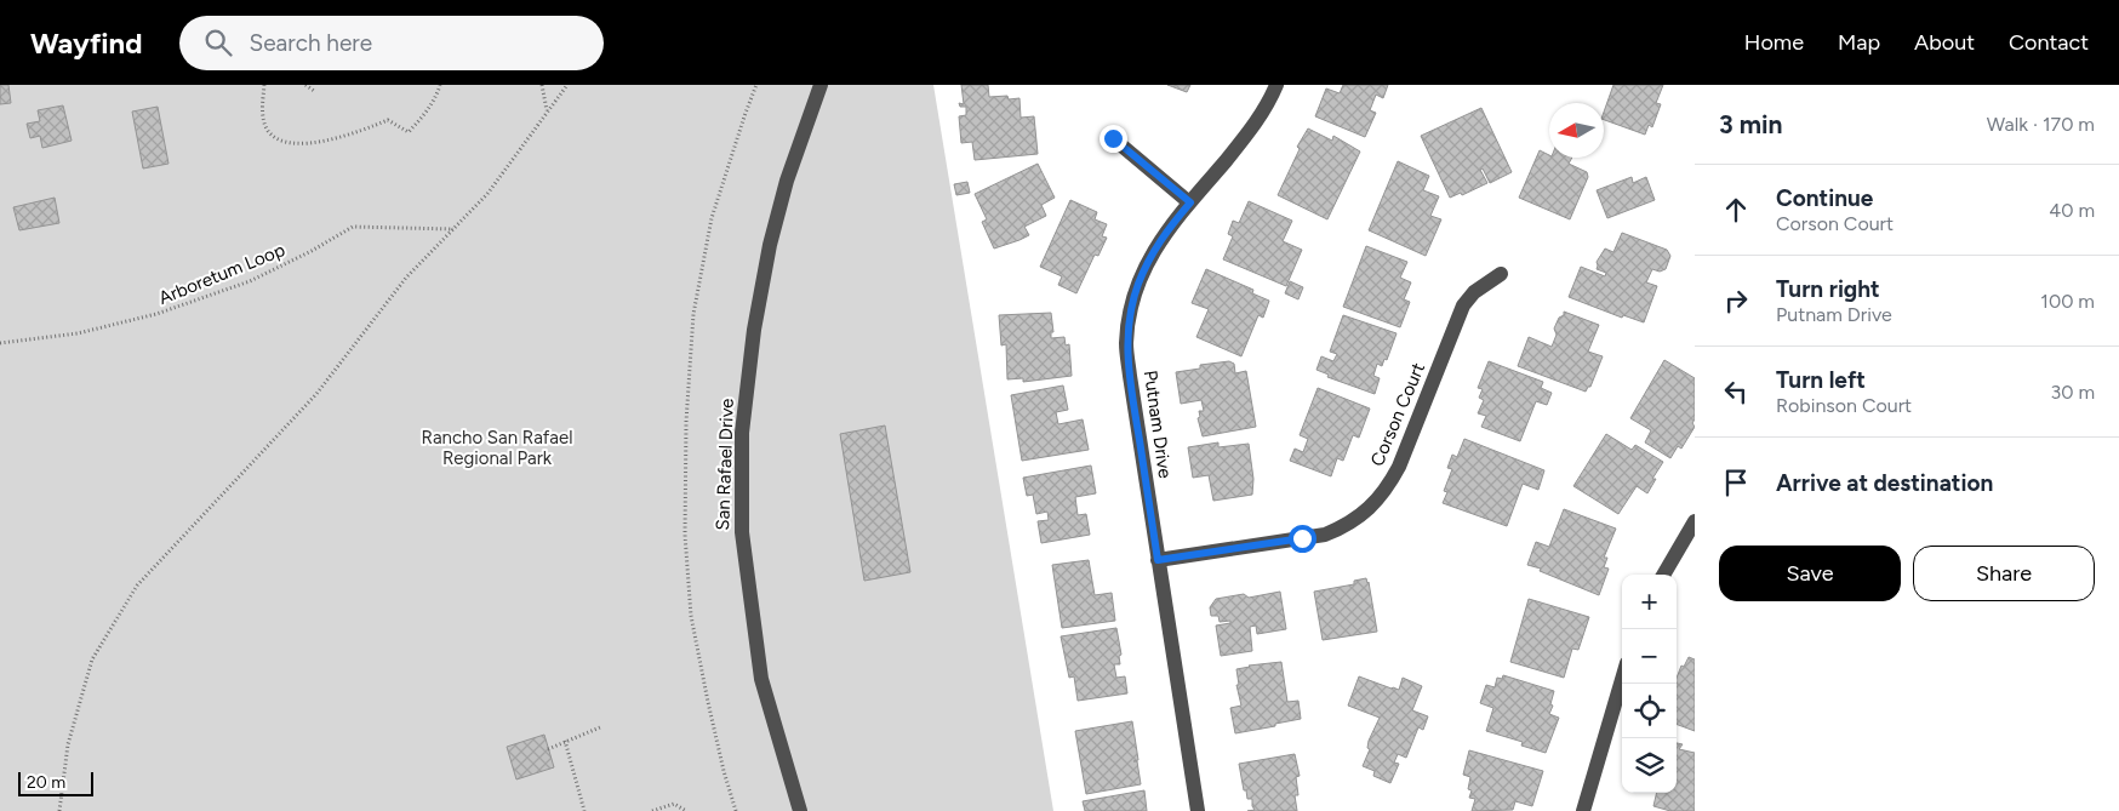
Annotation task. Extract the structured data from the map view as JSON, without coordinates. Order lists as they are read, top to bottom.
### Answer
{
  "streets": {
    "street": ["Corson Court", "Putnam Drive", "San Rafael Drive"],
    "path": ["Arboretum Loop"]
  },
  "crossings": [
    ["Corson Court", "Putnam Drive"]
  ],
  "parks": ["Rancho San Rafael Regional Park"],
  "scale_bar": "20 m",
  "north": "left",
  "page": {
    "header": "Wayfind",
    "search": "Search here",
    "nav": [
      "Home",
      "Map",
      "About",
      "Contact"
    ],
    "heading": ["3 min", "Walk · 170 m"],
    "list": [
      ["Continue", "Corson Court", "40 m"],
      ["Turn right", "Putnam Drive", "100 m"],
      ["Turn left", "Robinson Court", "30 m"],
      "Arrive at destination"
    ],
    "buttons": ["Save", "Share"],
    "map_buttons": ["+", "−"],
    "scale": "20 m"
  }
}
